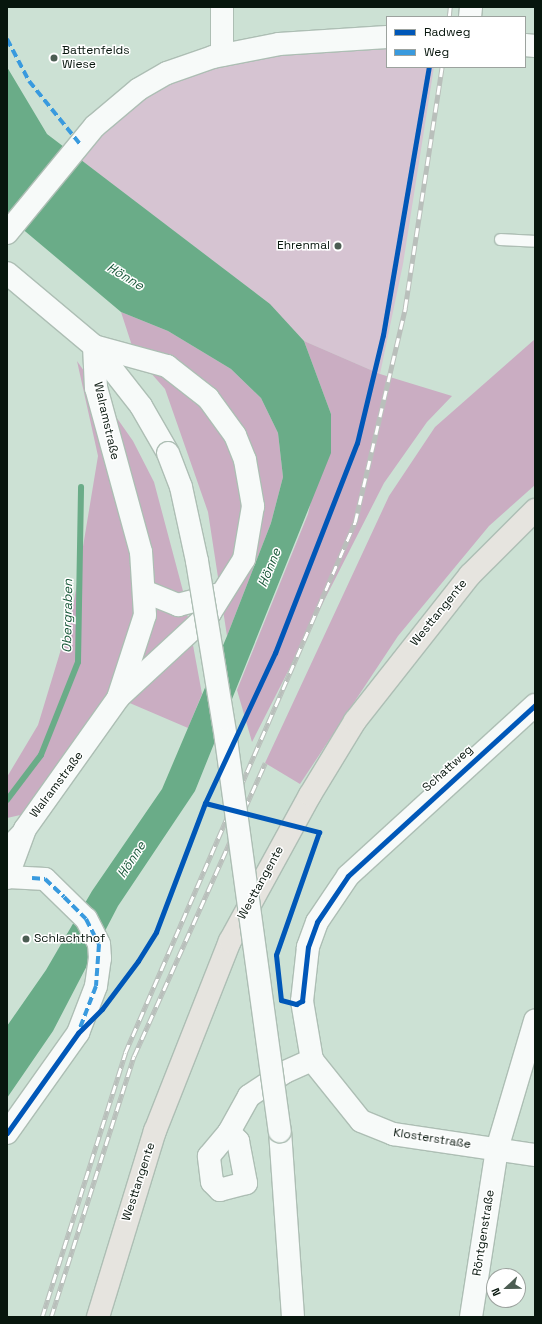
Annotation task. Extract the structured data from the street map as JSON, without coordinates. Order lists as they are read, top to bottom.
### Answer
{
  "streets": {
    "main road": ["Westtangente"],
    "street": [
      "Walramstraße",
      "Schattweg",
      "Klosterstraße",
      "Röntgenstraße"
    ]
  },
  "crossings": [
    ["Schattweg", "Klosterstraße"],
    ["Klosterstraße", "Röntgenstraße"]
  ],
  "water": ["Hönne", "Obergraben"],
  "places": ["Battenfelds Wiese", "Ehrenmal", "Schlachthof"],
  "legend": ["Radweg", "Weg"],
  "north": "left"
}
